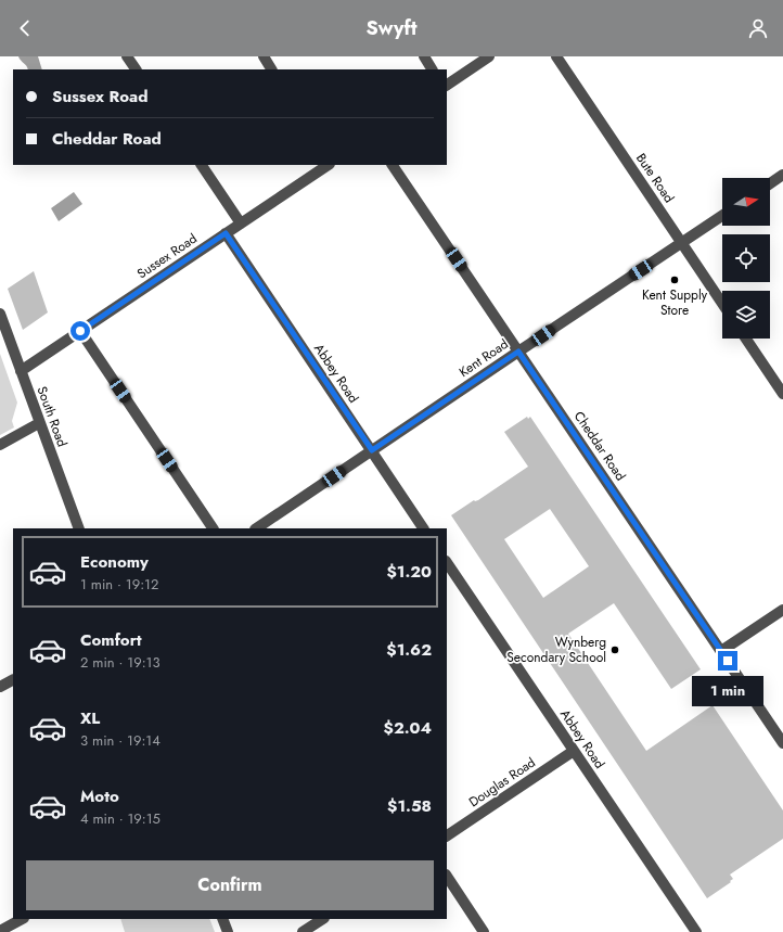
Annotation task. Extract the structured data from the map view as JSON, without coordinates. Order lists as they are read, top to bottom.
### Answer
{
  "streets": {
    "street": [
      "Bute Road",
      "Sussex Road",
      "Kent Road",
      "Abbey Road",
      "South Road",
      "Cheddar Road",
      "Douglas Road"
    ]
  },
  "crossings": [
    ["Bute Road", "Kent Road"],
    ["Sussex Road", "Abbey Road"],
    ["Sussex Road", "South Road"],
    ["Kent Road", "Abbey Road"],
    ["Kent Road", "Cheddar Road"],
    ["Abbey Road", "Douglas Road"]
  ],
  "places": ["Kent Supply Store", "Wynberg Secondary School"],
  "north": "right",
  "page": {
    "header": "Swyft",
    "banner": ["Sussex Road", "Cheddar Road"],
    "list": [
      {
        "name": "Economy",
        "note": "1 min · 19:12",
        "value": "$1.20"
      },
      {
        "name": "Comfort",
        "note": "2 min · 19:13",
        "value": "$1.62"
      },
      {
        "name": "XL",
        "note": "3 min · 19:14",
        "value": "$2.04"
      },
      {
        "name": "Moto",
        "note": "4 min · 19:15",
        "value": "$1.58"
      }
    ],
    "bubble": "1 min",
    "buttons": "Confirm"
  }
}
